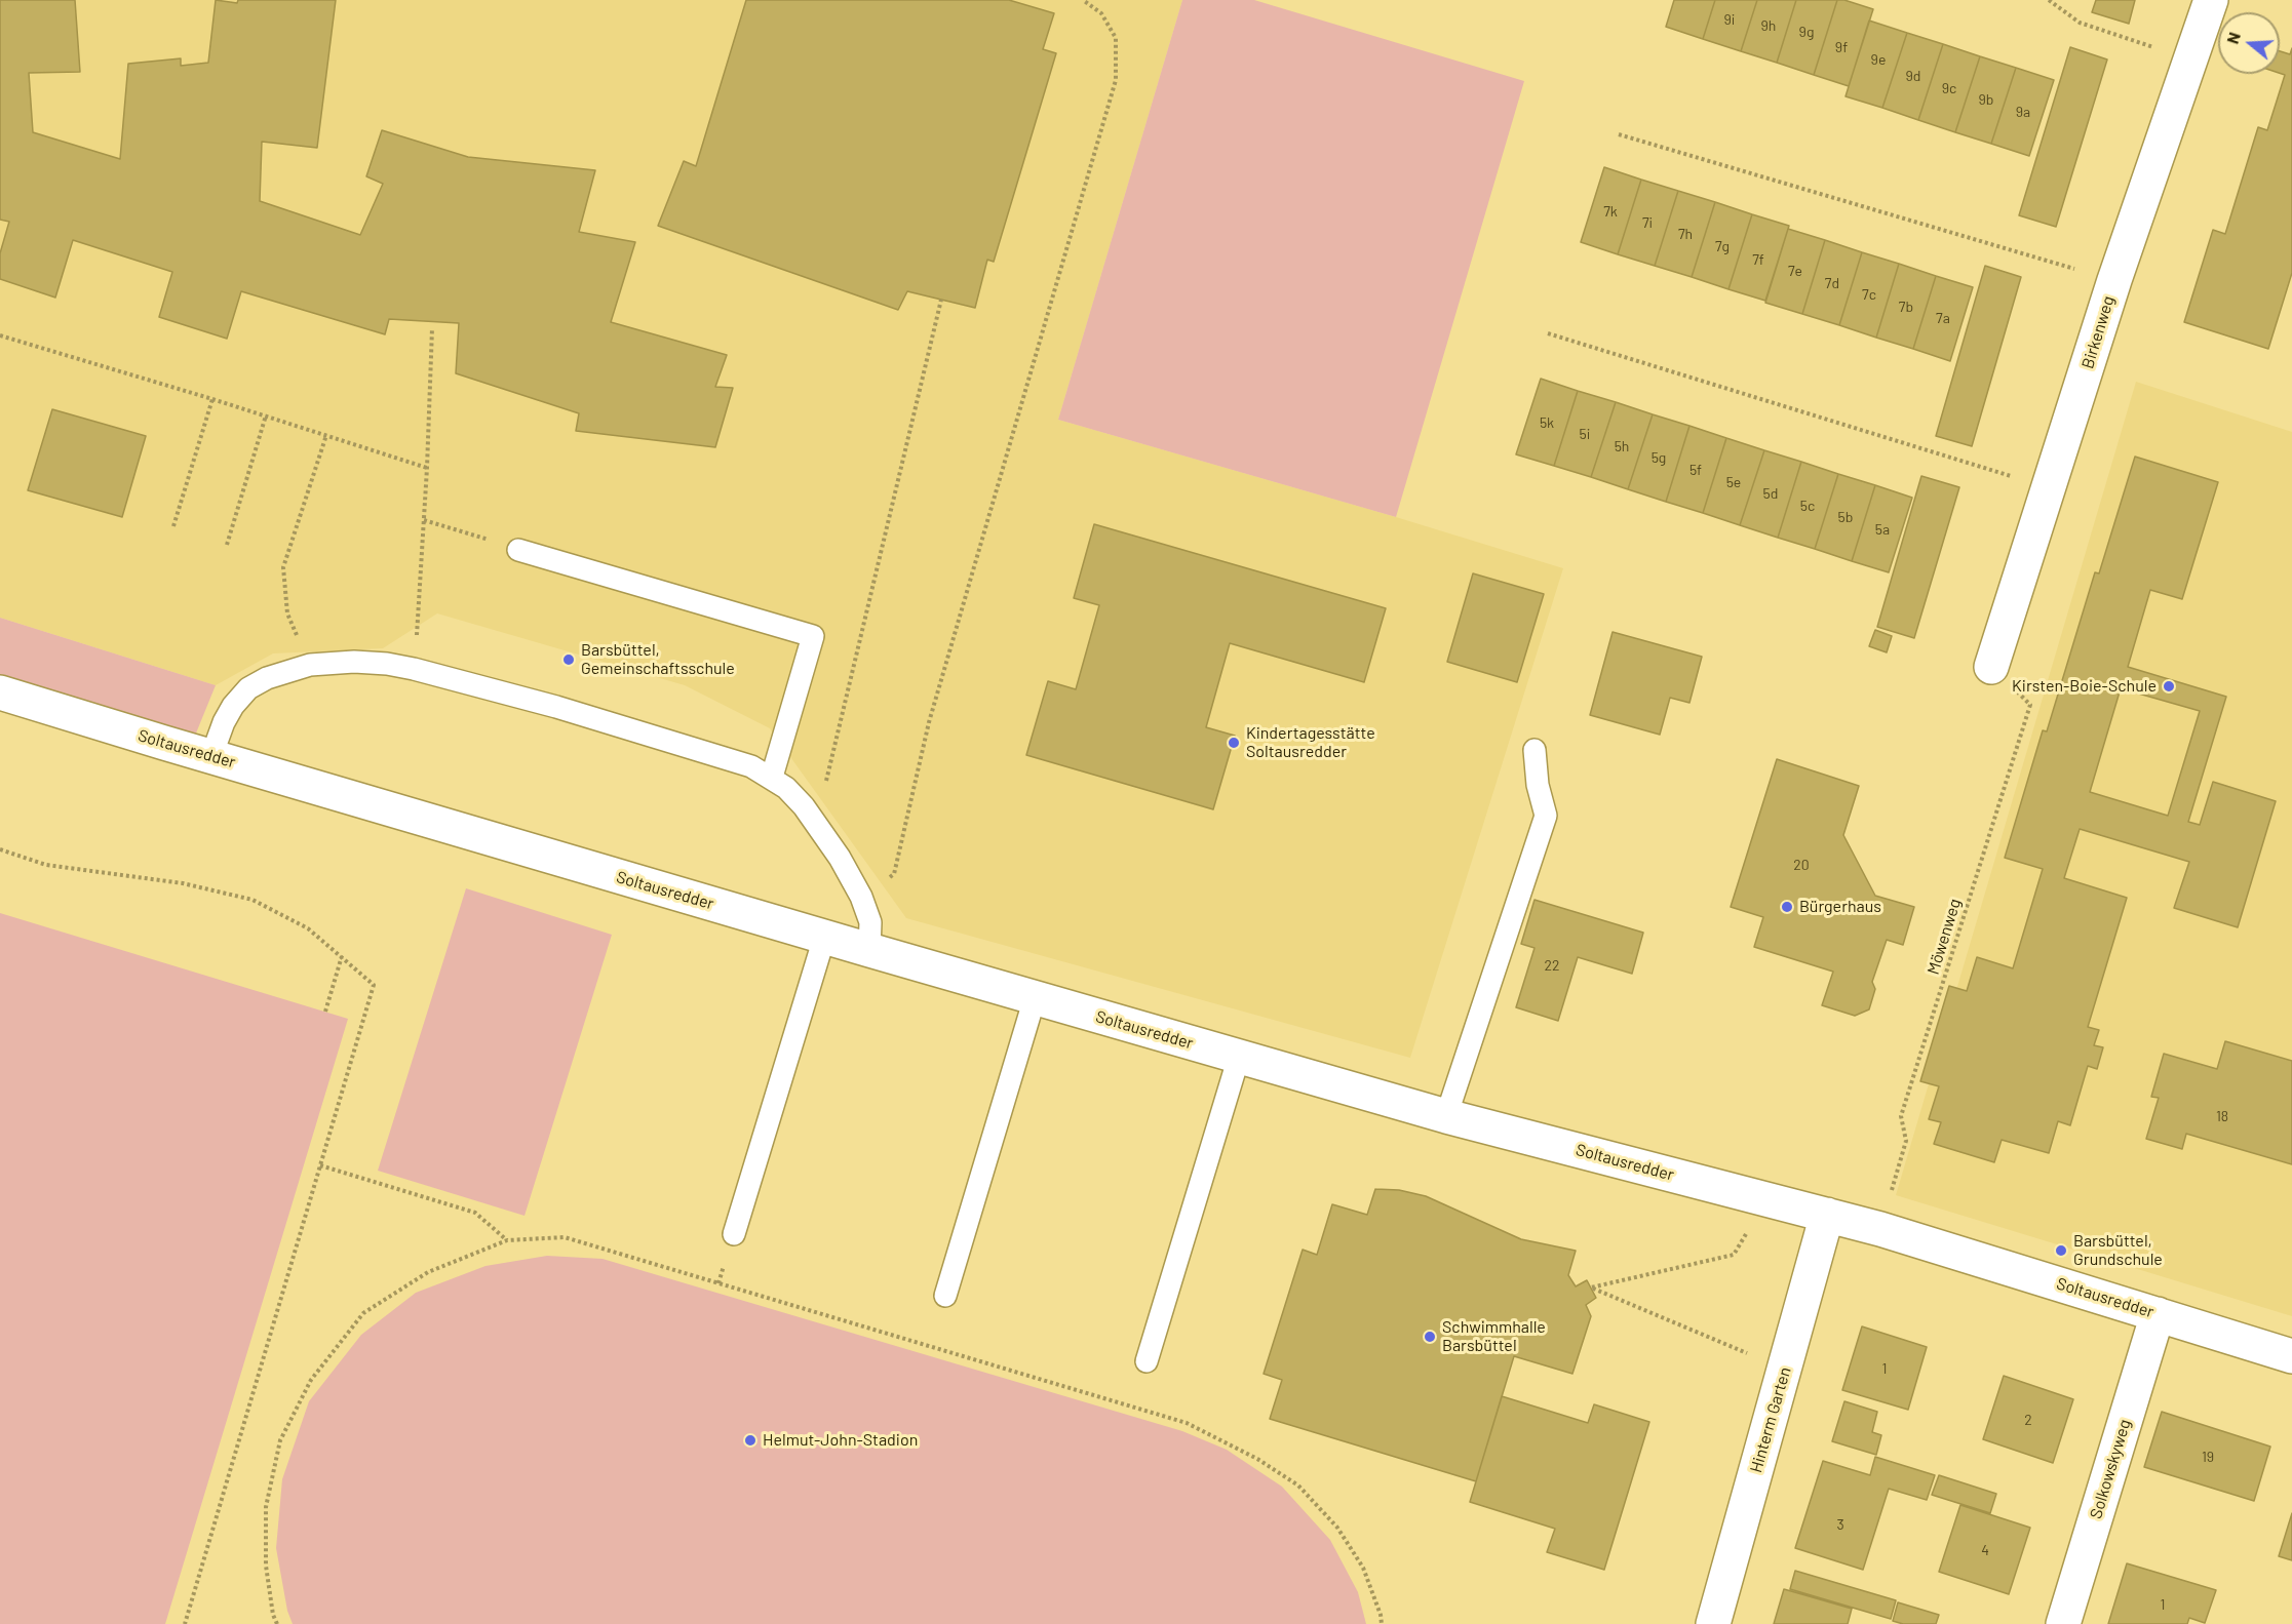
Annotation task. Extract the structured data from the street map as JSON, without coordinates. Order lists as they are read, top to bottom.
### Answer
{
  "streets": {
    "street": [
      "Birkenweg",
      "Soltausredder",
      "Hinterm Garten",
      "Solkowskyweg"
    ],
    "path": ["Möwenweg"]
  },
  "crossings": [
    ["Birkenweg", "Möwenweg"],
    ["Soltausredder", "Möwenweg"],
    ["Soltausredder", "Hinterm Garten"],
    ["Soltausredder", "Solkowskyweg"]
  ],
  "places": [
    "Barsbüttel, Gemeinschaftsschule",
    "Kirsten-Boie-Schule",
    "Kindertagesstätte Soltausredder",
    "Bürgerhaus",
    "Barsbüttel, Grundschule",
    "Schwimmhalle Barsbüttel",
    "Helmut-John-Stadion"
  ],
  "house_numbers": [
    "9i",
    "9h",
    "9g",
    "9f",
    "9e",
    "9d",
    "9c",
    "9b",
    "9a",
    "7k",
    "7i",
    "7h",
    "7g",
    "7f",
    "7e",
    "7d",
    "7c",
    "7b",
    "7a",
    "5k",
    "5i",
    "5h",
    "5g",
    "5f",
    "5e",
    "5d",
    "5c",
    "5b",
    "5a",
    "20",
    "22",
    "18",
    "1",
    "2",
    "19",
    "3",
    "4",
    "1"
  ],
  "north": "left"
}
